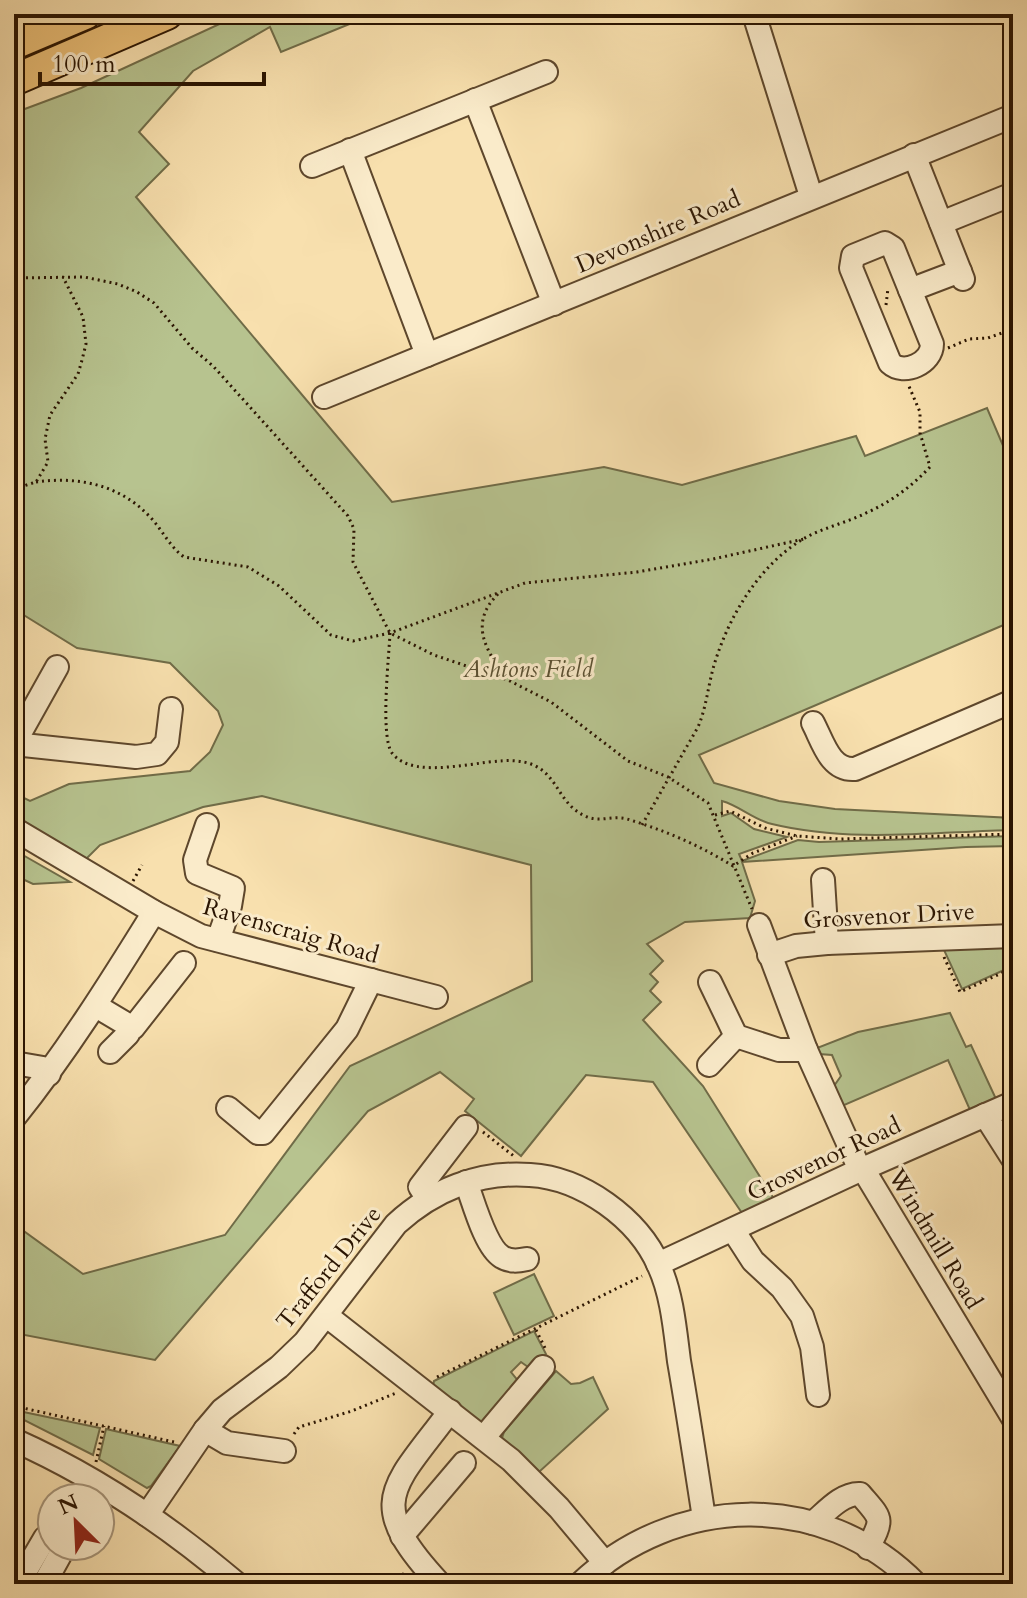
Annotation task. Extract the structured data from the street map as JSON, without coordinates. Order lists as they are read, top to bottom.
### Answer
{
  "streets": {
    "street": [
      "Devonshire Road",
      "Grosvenor Drive",
      "Ravenscraig Road",
      "Grosvenor Road",
      "Windmill Road",
      "Trafford Drive"
    ]
  },
  "crossings": [
    ["Grosvenor Drive", "Windmill Road"],
    ["Grosvenor Road", "Windmill Road"],
    ["Grosvenor Road", "Trafford Drive"]
  ],
  "parks": ["Ashtons Field"],
  "scale_bar": "100 m",
  "north": "top left"
}
